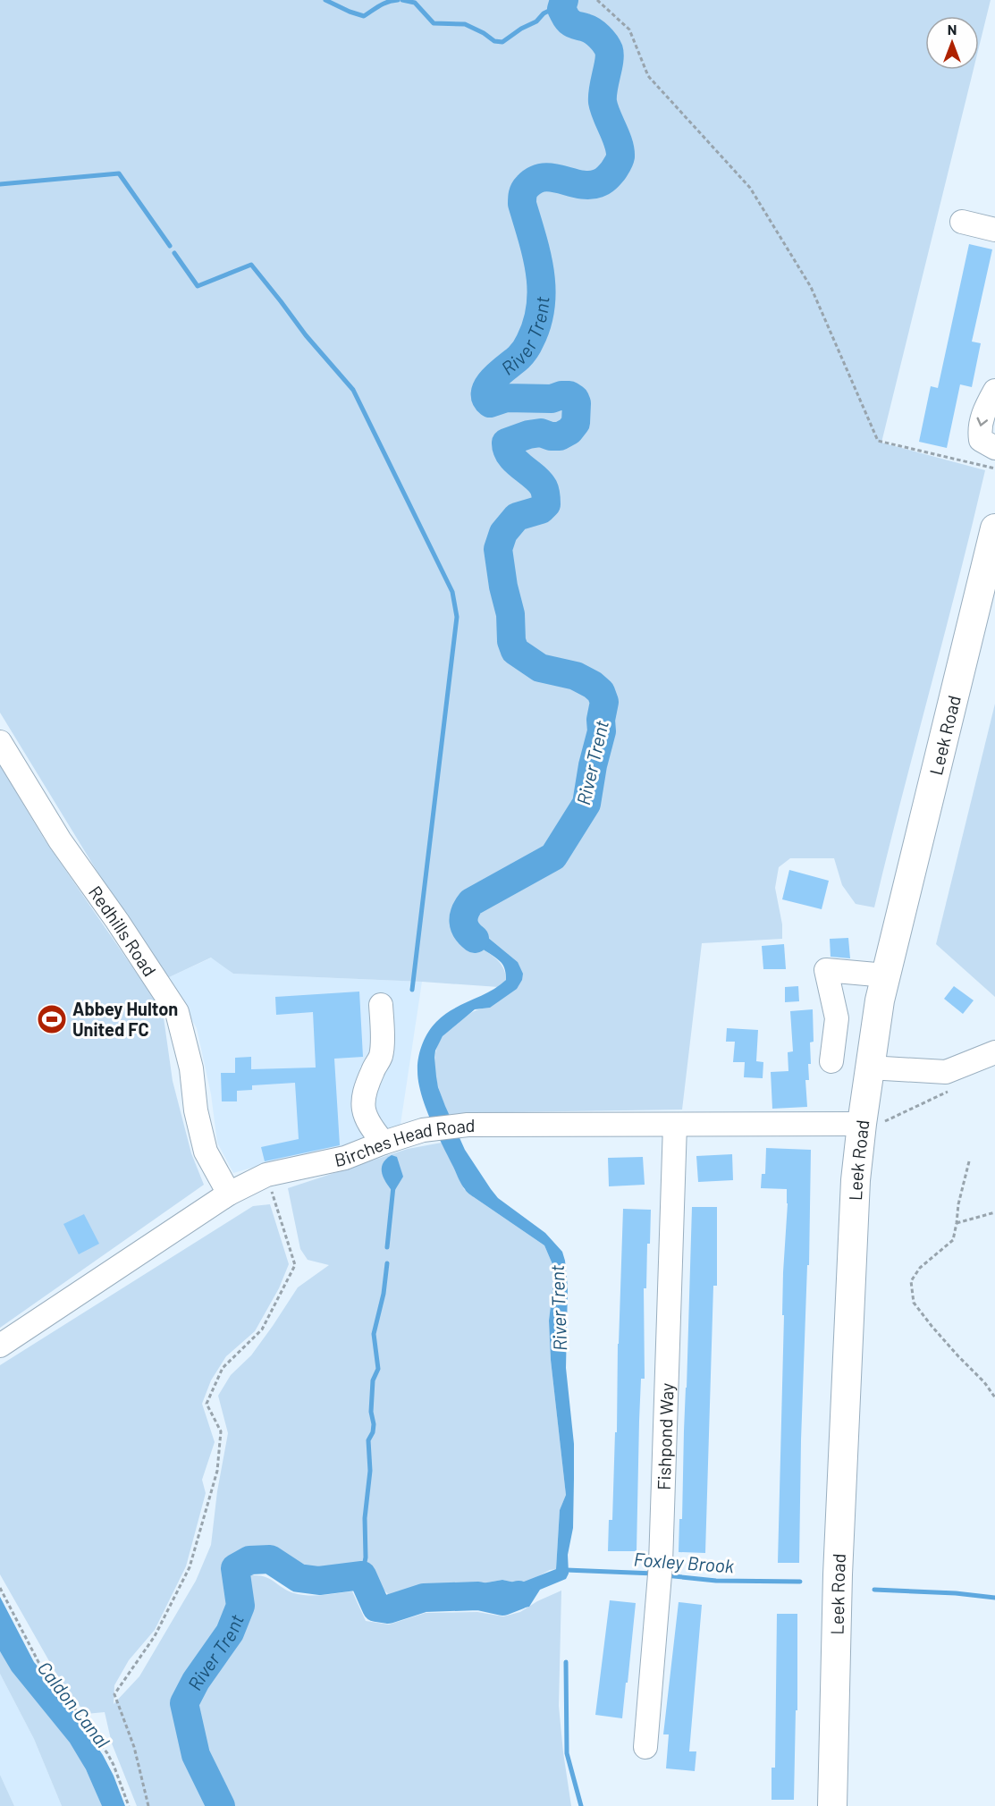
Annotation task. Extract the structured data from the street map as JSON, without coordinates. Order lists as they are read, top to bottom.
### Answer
{
  "streets": {
    "main road": ["Leek Road"],
    "street": ["Redhills Road", "Birches Head Road", "Fishpond Way"]
  },
  "crossings": [
    ["Leek Road", "Birches Head Road"],
    ["Redhills Road", "Birches Head Road"],
    ["Birches Head Road", "Fishpond Way"]
  ],
  "water": ["River Trent", "Foxley Brook", "Caldon Canal"],
  "places": {
    "sports": ["Abbey Hulton United FC"]
  },
  "north": "top"
}
